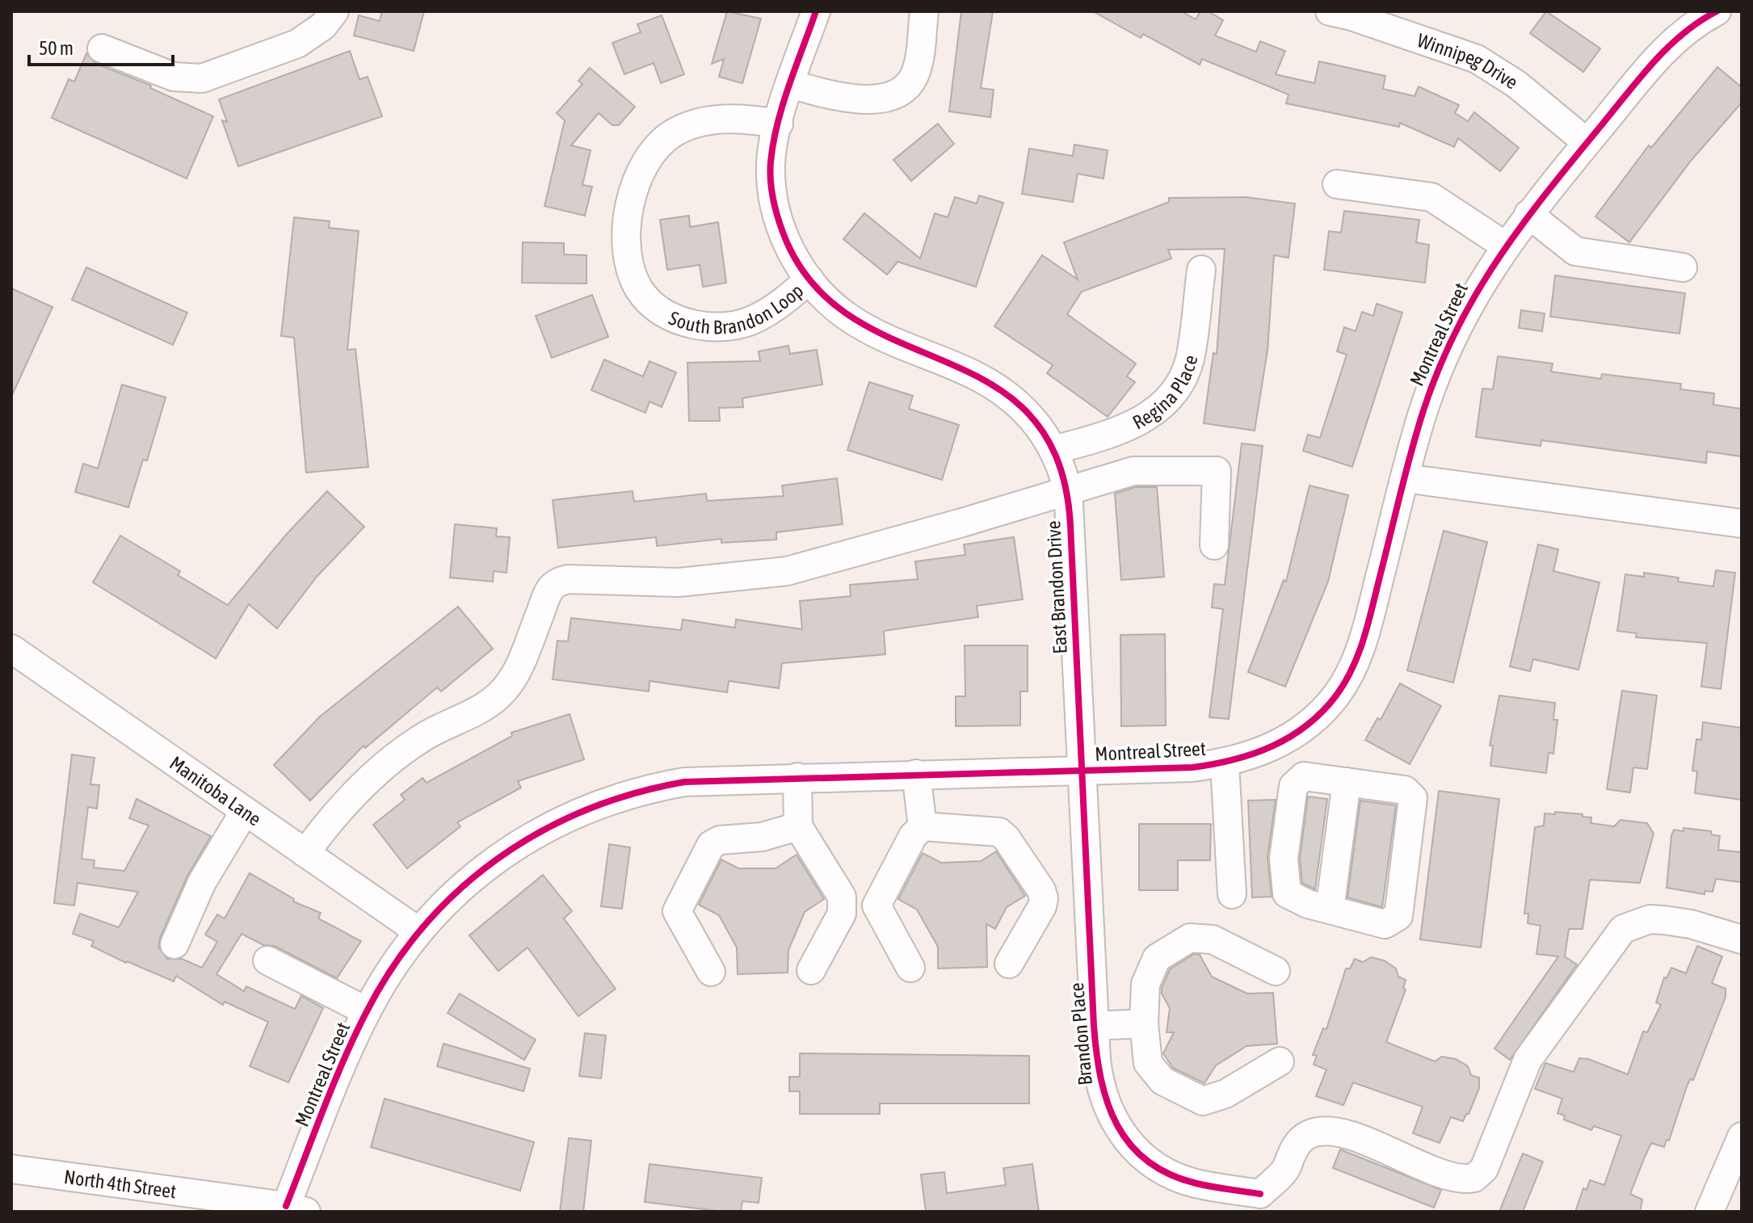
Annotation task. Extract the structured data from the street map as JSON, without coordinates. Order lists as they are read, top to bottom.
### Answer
{
  "streets": {
    "street": [
      "Winnipeg Drive",
      "South Brandon Loop",
      "Montreal Street",
      "Regina Place",
      "East Brandon Drive",
      "Manitoba Lane",
      "Brandon Place",
      "North 4th Street"
    ]
  },
  "crossings": [
    ["Winnipeg Drive", "Montreal Street"],
    ["South Brandon Loop", "East Brandon Drive"],
    ["Montreal Street", "East Brandon Drive"],
    ["Montreal Street", "Manitoba Lane"],
    ["Montreal Street", "Brandon Place"],
    ["Montreal Street", "North 4th Street"],
    ["Regina Place", "East Brandon Drive"],
    ["East Brandon Drive", "Brandon Place"]
  ],
  "scale_bar": "50 m"
}
